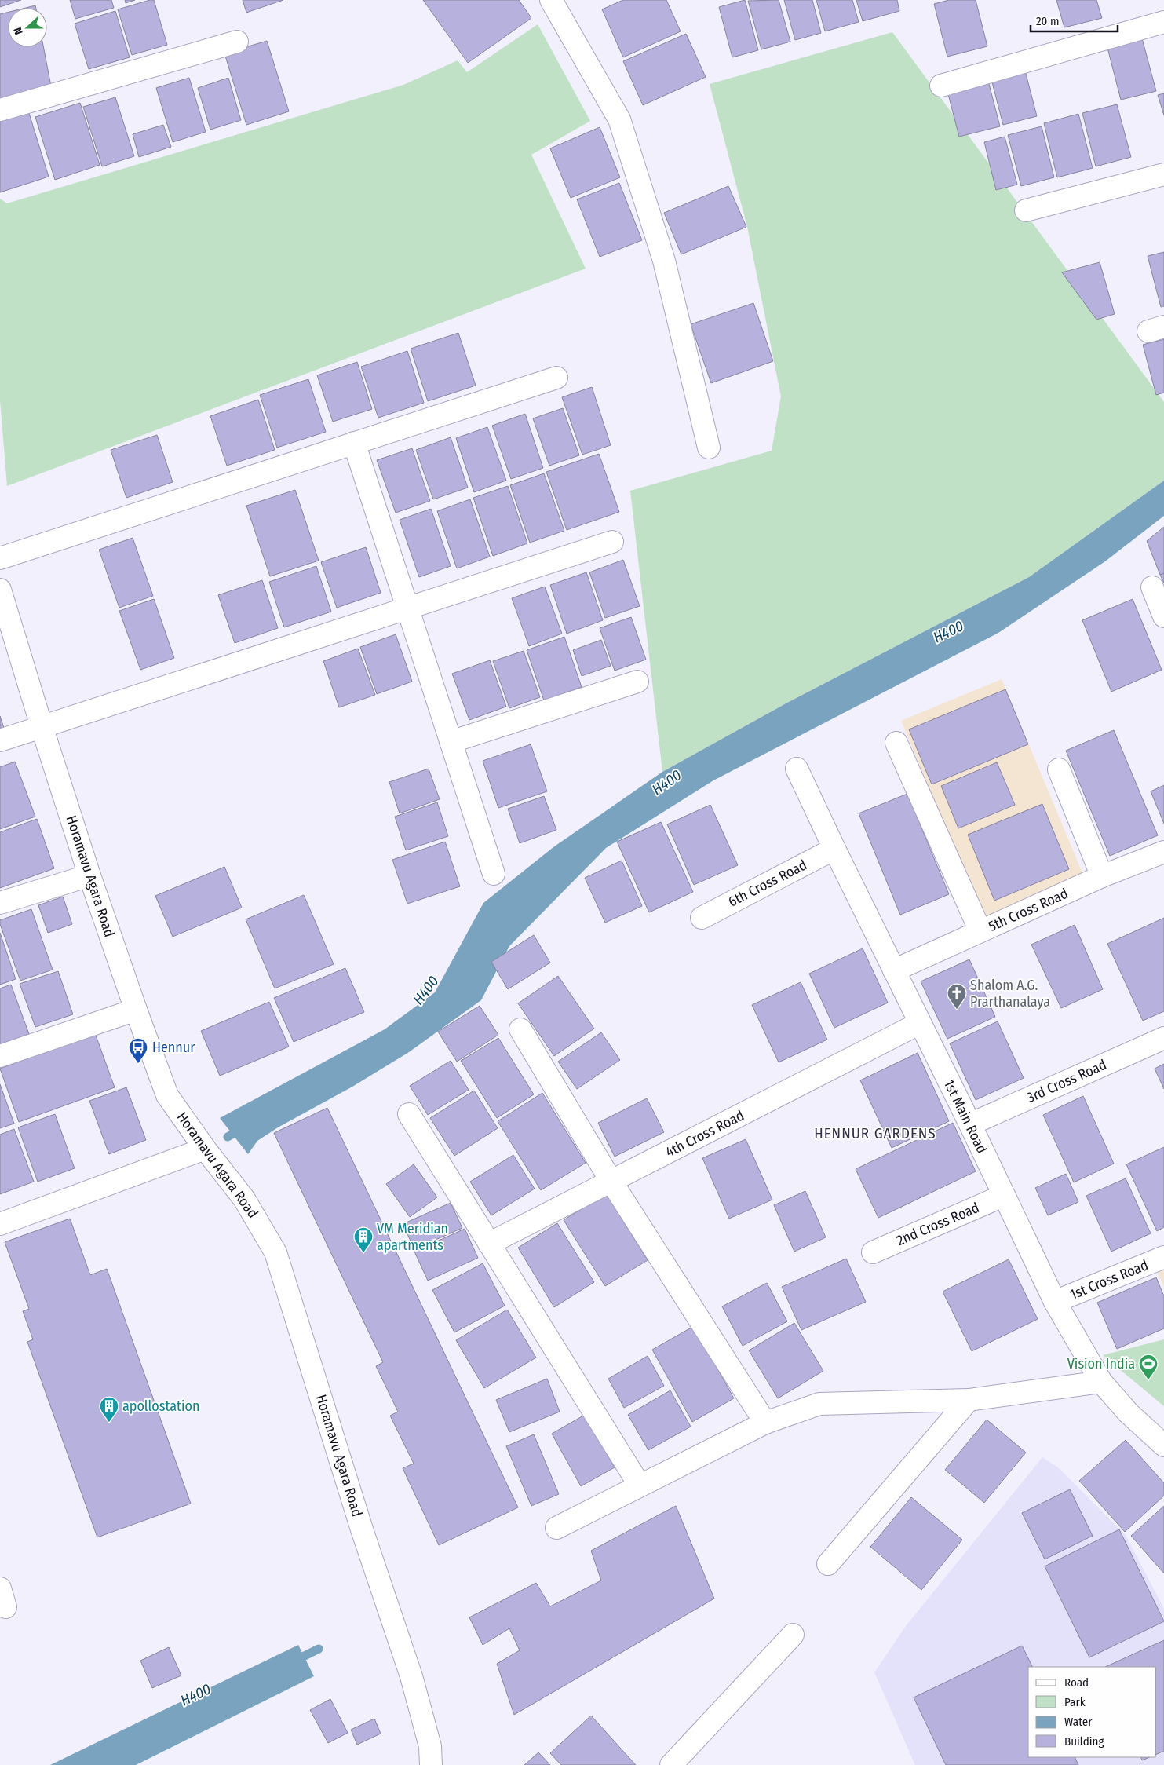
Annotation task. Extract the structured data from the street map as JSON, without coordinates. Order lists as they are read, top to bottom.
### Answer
{
  "streets": {
    "street": [
      "Horamavu Agara Road",
      "6th Cross Road",
      "5th Cross Road",
      "3rd Cross Road",
      "1st Main Road",
      "4th Cross Road",
      "2nd Cross Road",
      "1st Cross Road"
    ]
  },
  "crossings": [
    ["6th Cross Road", "1st Main Road"],
    ["5th Cross Road", "1st Main Road"],
    ["3rd Cross Road", "1st Main Road"],
    ["1st Main Road", "4th Cross Road"],
    ["1st Main Road", "2nd Cross Road"],
    ["1st Main Road", "1st Cross Road"]
  ],
  "districts": ["HENNUR GARDENS"],
  "water": ["H400"],
  "places": {
    "church": ["Shalom A.G. Prarthanalaya"],
    "bus stop": ["Hennur"],
    "building": ["VM Meridian apartments", "apollostation"],
    "sports": ["Vision India"]
  },
  "legend": [
    "Road",
    "Park",
    "Water",
    "Building"
  ],
  "scale_bar": "20 m",
  "north": "left"
}
